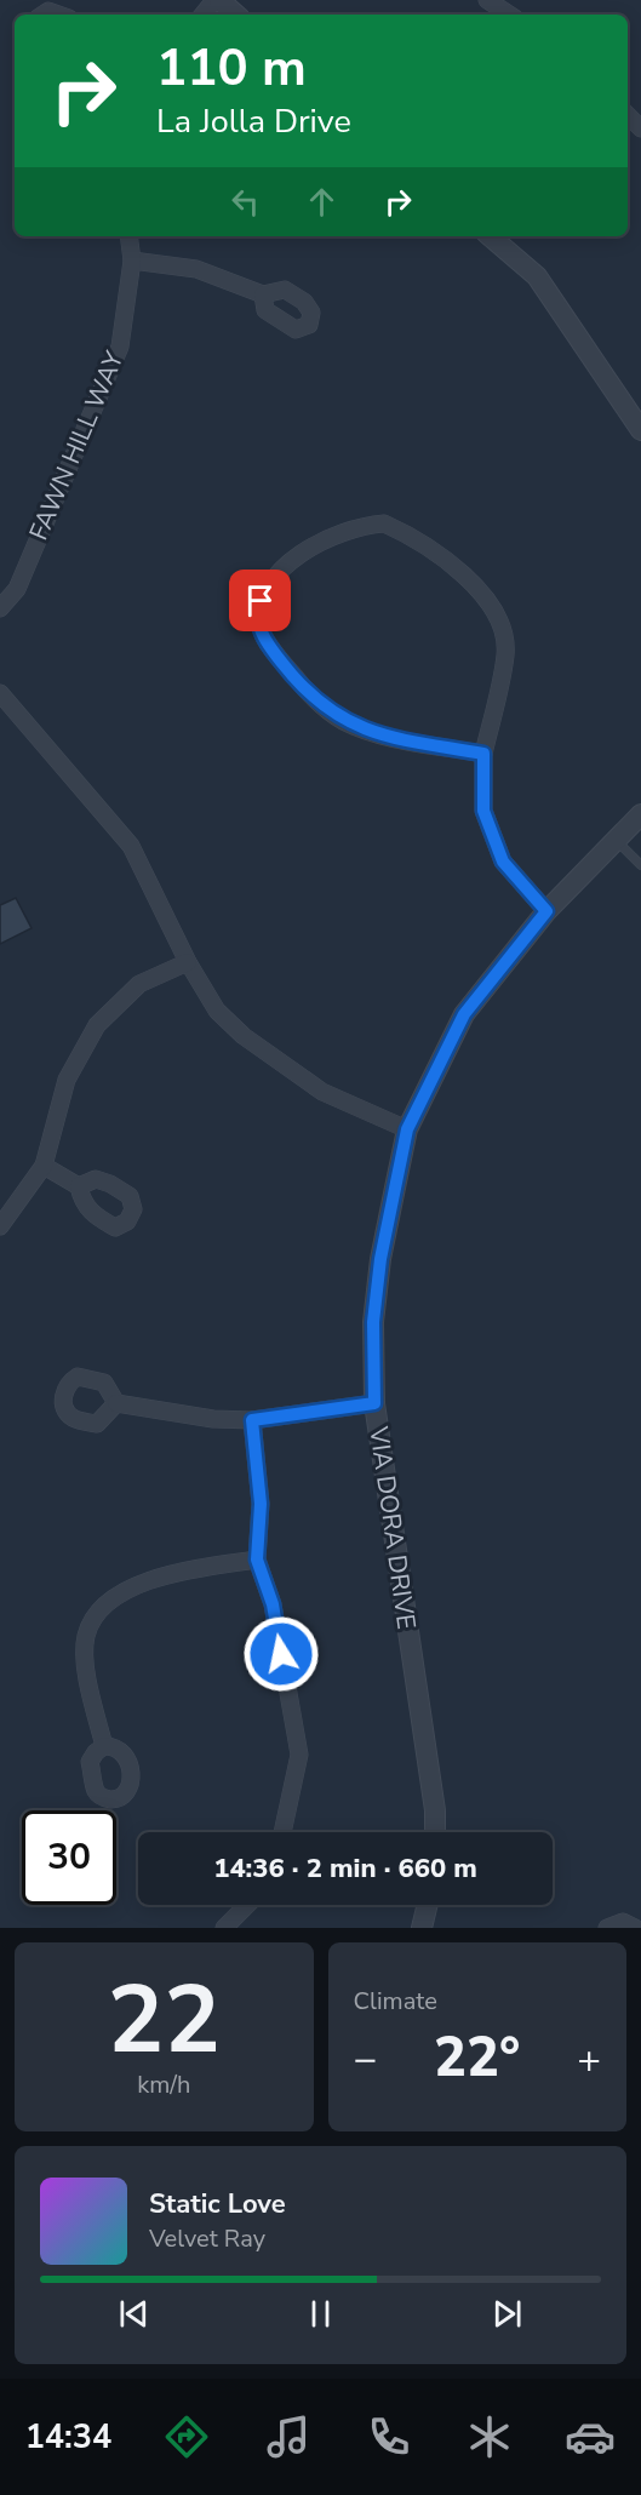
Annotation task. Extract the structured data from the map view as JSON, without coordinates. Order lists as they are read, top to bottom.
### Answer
{
  "streets": {
    "street": ["FAWN HILL WAY", "VIA DORA DRIVE"]
  },
  "page": {
    "turn": ["110 m", "La Jolla Drive"],
    "limit": "30",
    "trip": "14:36 · 2 min · 660 m",
    "tile": [
      ["22", "km/h"],
      "Climate"
    ],
    "heat": ["−", "22°", "+"],
    "song": ["Static Love", "Velvet Ray"],
    "tabs": "14:34"
  }
}
